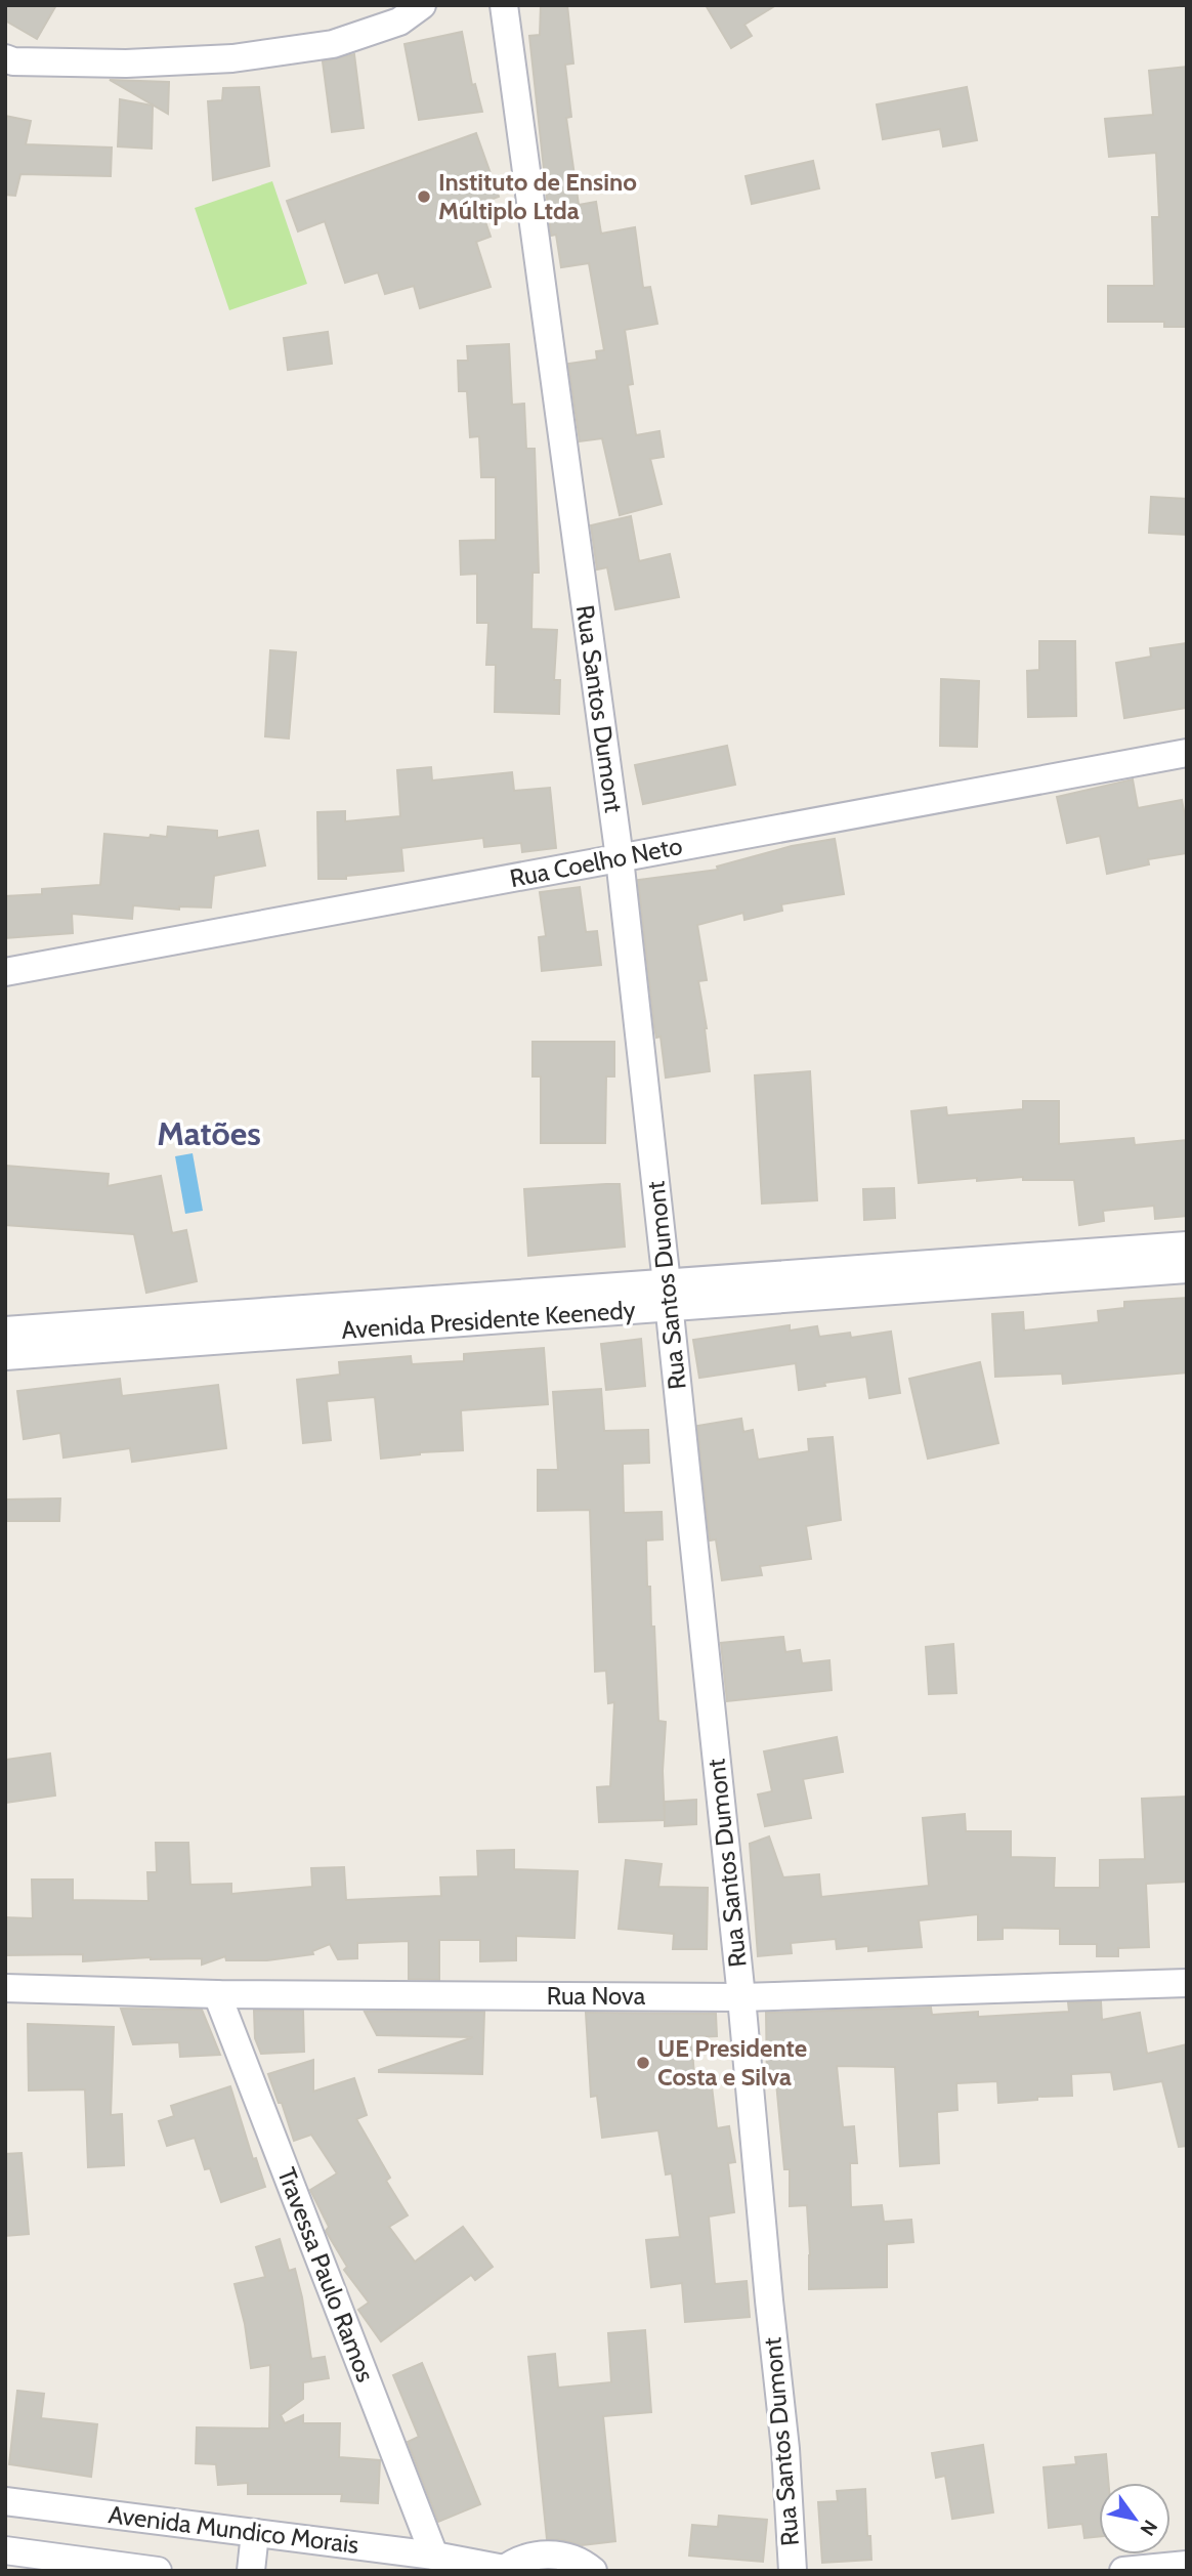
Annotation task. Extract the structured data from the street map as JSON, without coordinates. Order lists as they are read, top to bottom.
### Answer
{
  "streets": {
    "street": [
      "Rua Santos Dumont",
      "Rua Coelho Neto",
      "Avenida Presidente Keenedy",
      "Rua Nova",
      "Travessa Paulo Ramos",
      "Avenida Mundico Morais"
    ]
  },
  "crossings": [
    ["Rua Santos Dumont", "Rua Coelho Neto"],
    ["Rua Santos Dumont", "Avenida Presidente Keenedy"],
    ["Rua Santos Dumont", "Rua Nova"],
    ["Rua Nova", "Travessa Paulo Ramos"],
    ["Travessa Paulo Ramos", "Avenida Mundico Morais"]
  ],
  "districts": ["Matões"],
  "places": ["Instituto de Ensino Múltiplo Ltda", "UE Presidente Costa e Silva"],
  "north": "bottom right"
}
